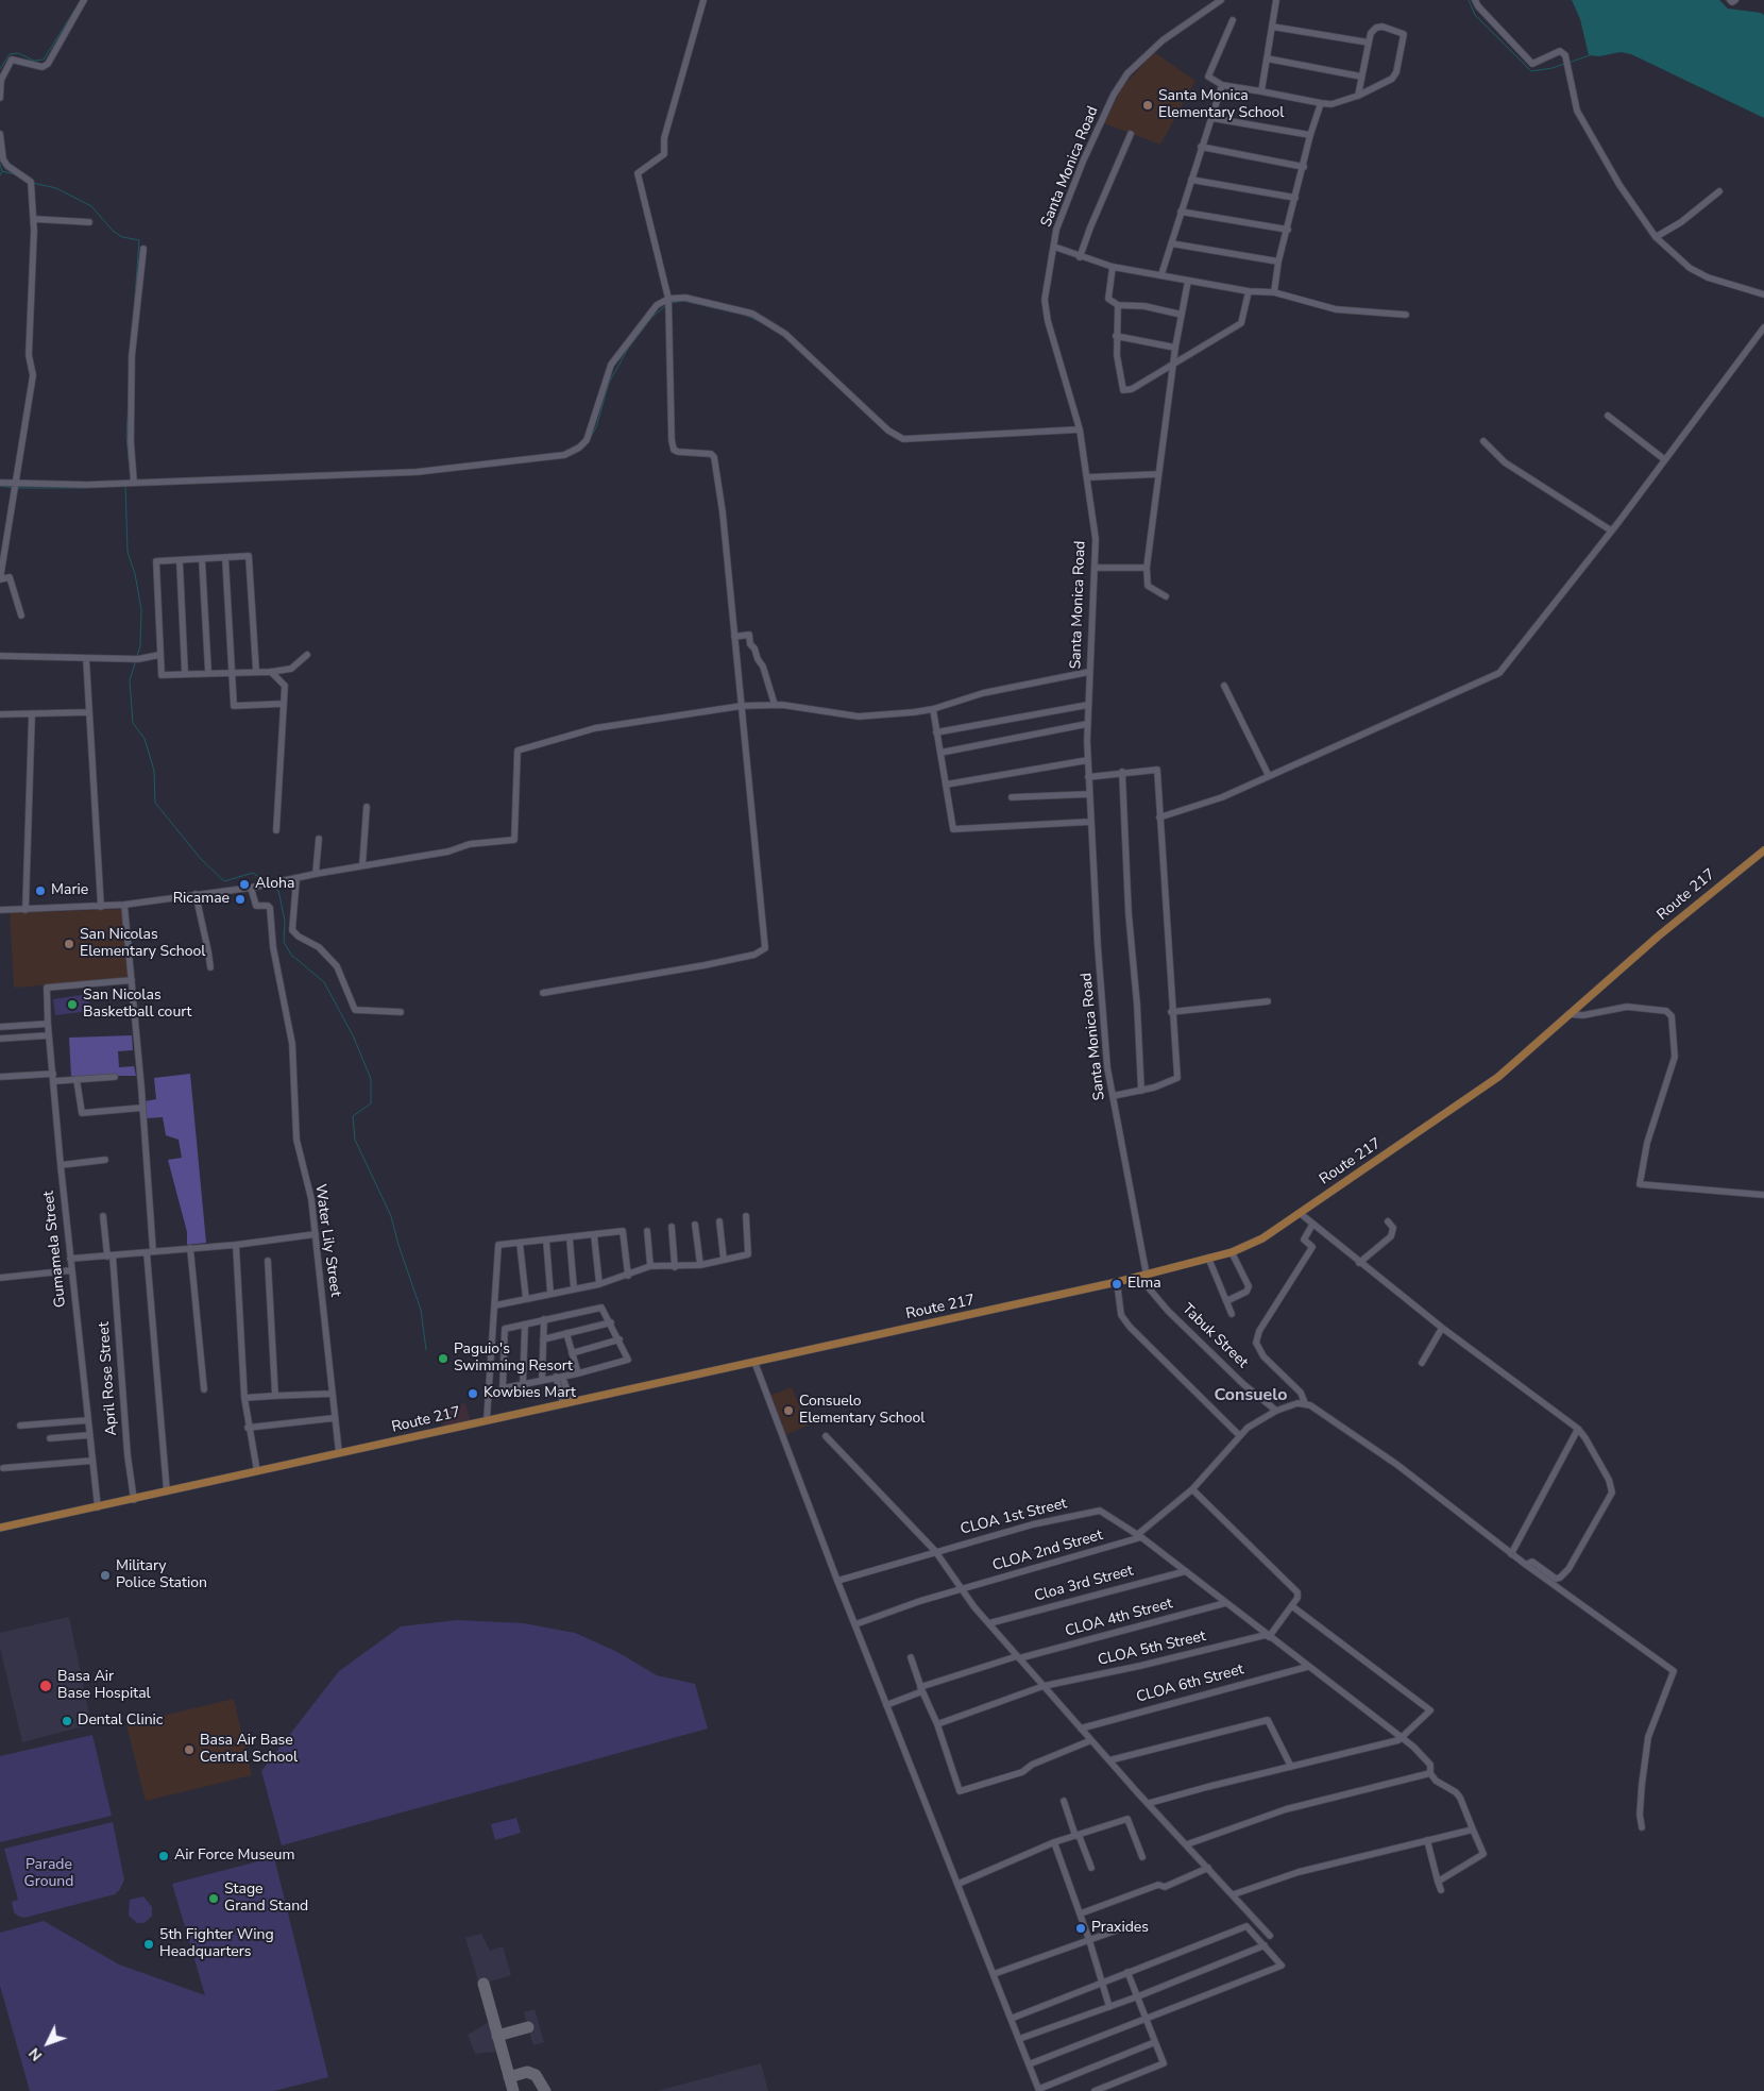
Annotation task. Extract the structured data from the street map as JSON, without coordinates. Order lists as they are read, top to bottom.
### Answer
{
  "streets": {
    "main road": ["Route 217"],
    "street": [
      "Santa Monica Road",
      "Water Lily Street",
      "Gumamela Street",
      "Tabuk Street",
      "April Rose Street",
      "CLOA 1st Street",
      "CLOA 2nd Street",
      "Cloa 3rd Street",
      "CLOA 4th Street",
      "CLOA 5th Street",
      "CLOA 6th Street"
    ]
  },
  "crossings": [
    ["Santa Monica Road", "Route 217"],
    ["Santa Monica Road", "Tabuk Street"],
    ["Route 217", "Water Lily Street"],
    ["Route 217", "Gumamela Street"],
    ["Route 217", "Tabuk Street"],
    ["Route 217", "April Rose Street"],
    ["CLOA 1st Street", "CLOA 2nd Street"]
  ],
  "districts": ["Consuelo"],
  "parks": ["Parade Ground"],
  "places": [
    "Santa Monica Elementary School",
    "Aloha",
    "Marie",
    "Ricamae",
    "San Nicolas Elementary School",
    "San Nicolas Basketball court",
    "Elma",
    "Paguio's Swimming Resort",
    "Kowbies Mart",
    "Consuelo Elementary School",
    "Military Police Station",
    "Basa Air Base Hospital",
    "Dental Clinic",
    "Basa Air Base Central School",
    "Air Force Museum",
    "Stage Grand Stand",
    "Praxides",
    "5th Fighter Wing Headquarters"
  ],
  "north": "bottom left"
}
